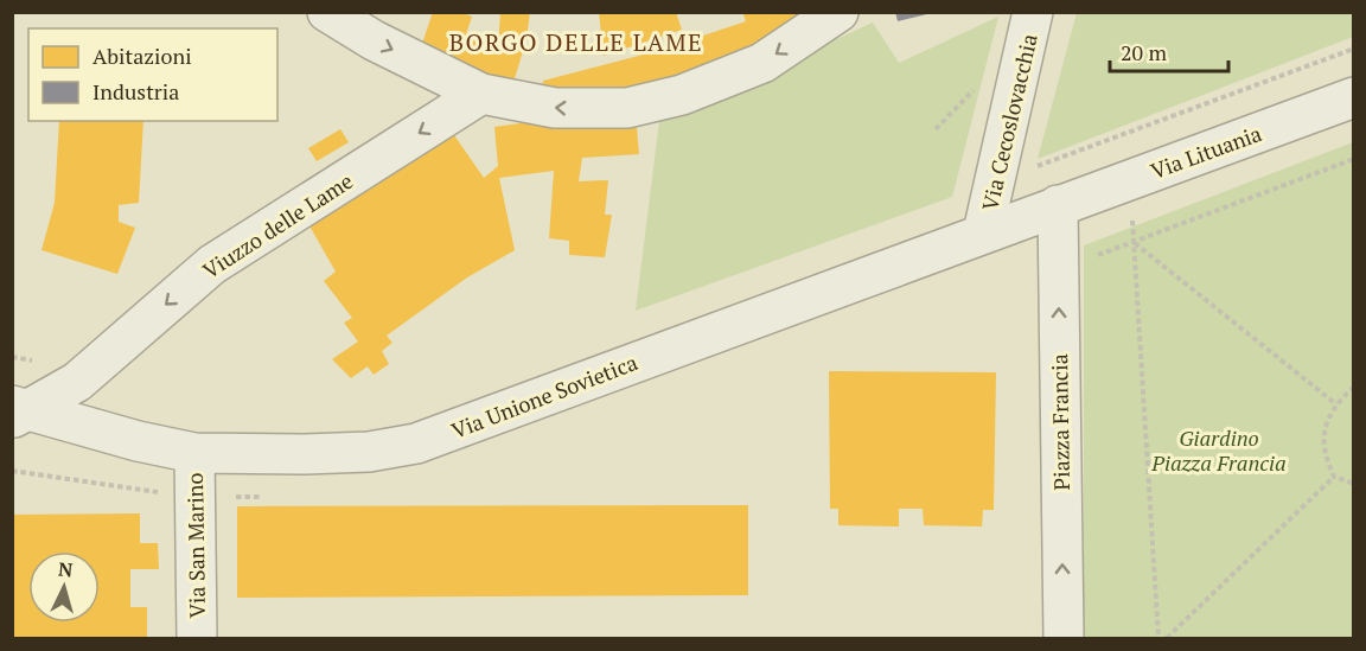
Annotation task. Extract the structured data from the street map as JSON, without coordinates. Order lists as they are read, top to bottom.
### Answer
{
  "streets": {
    "street": [
      "Via Cecoslovacchia",
      "Via Lituania",
      "Viuzzo delle Lame",
      "Via Unione Sovietica",
      "Piazza Francia",
      "Via San Marino"
    ]
  },
  "crossings": [
    ["Via Cecoslovacchia", "Via Unione Sovietica"],
    ["Via Lituania", "Via Unione Sovietica"],
    ["Via Lituania", "Piazza Francia"],
    ["Viuzzo delle Lame", "Via Unione Sovietica"],
    ["Via Unione Sovietica", "Piazza Francia"],
    ["Via Unione Sovietica", "Via San Marino"]
  ],
  "one_way": ["Viuzzo delle Lame", "Piazza Francia"],
  "districts": ["BORGO DELLE LAME"],
  "parks": ["Giardino Piazza Francia"],
  "legend": ["Abitazioni", "Industria"],
  "scale_bar": "20 m",
  "north": "top"
}
